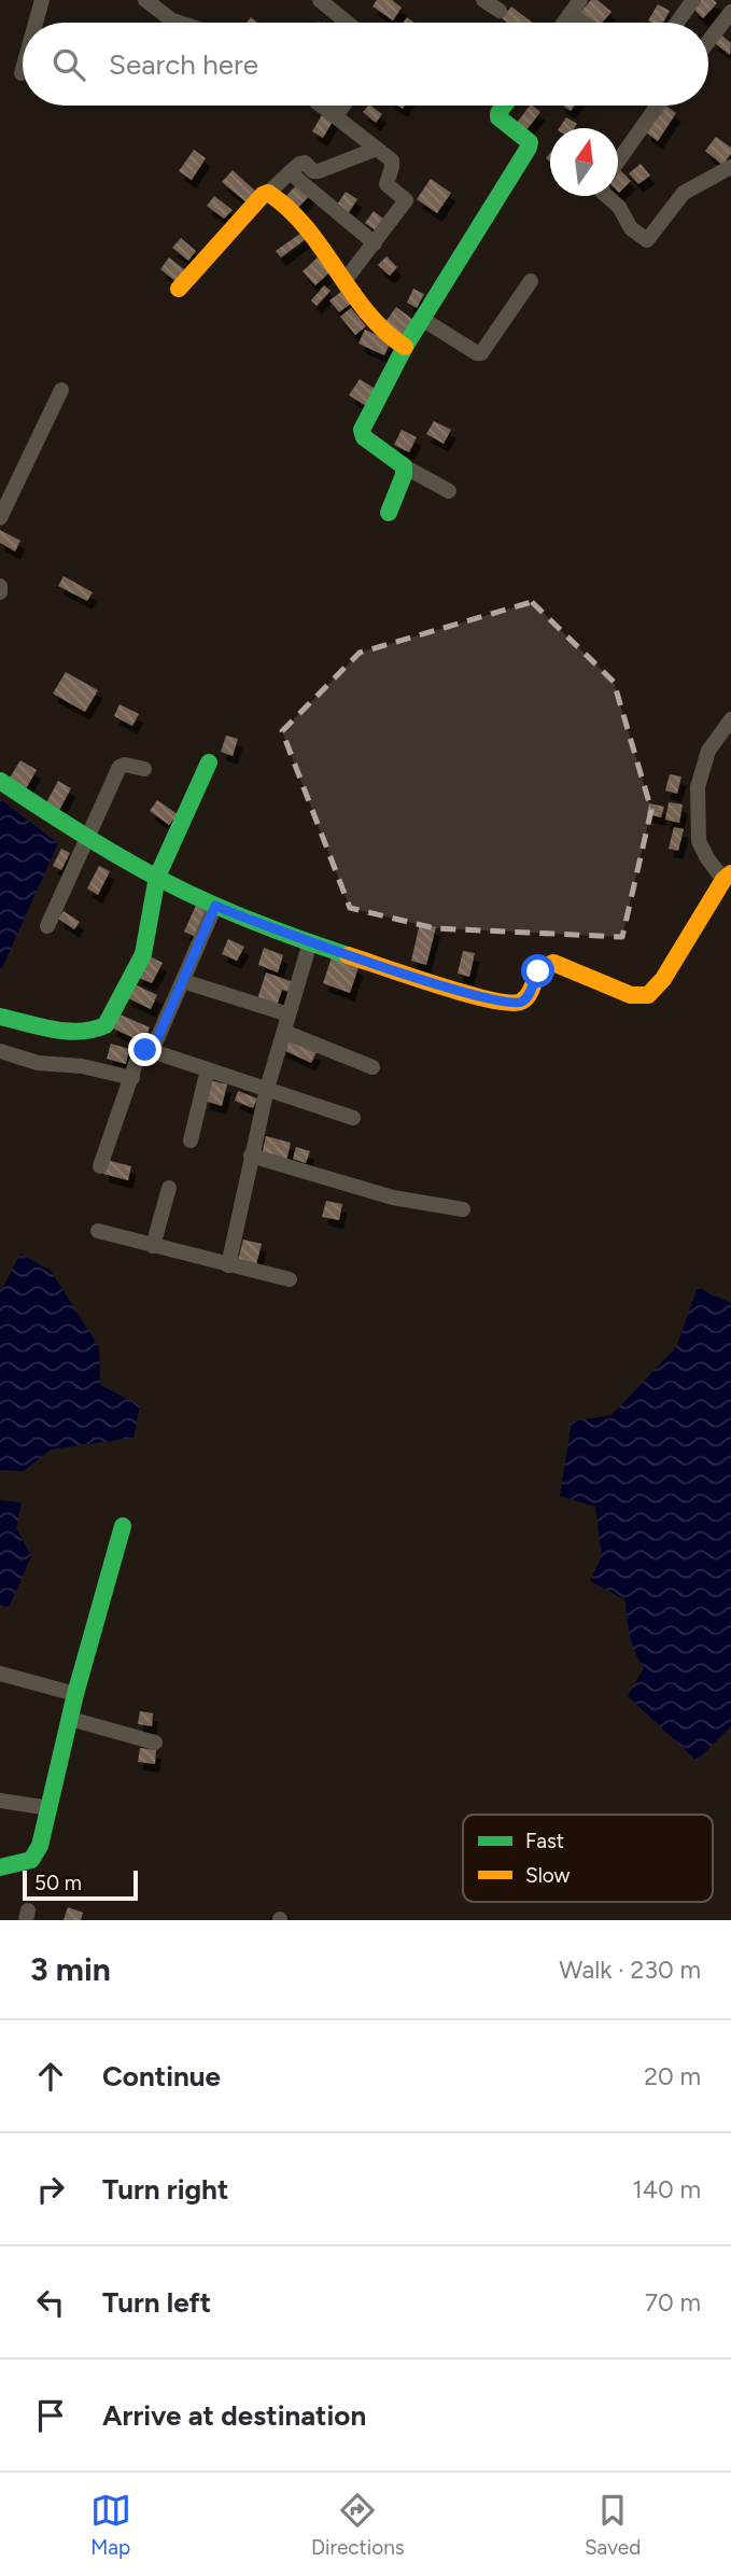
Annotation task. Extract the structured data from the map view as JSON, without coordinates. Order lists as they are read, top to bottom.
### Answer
{
  "legend": ["Fast", "Slow"],
  "scale_bar": "50 m",
  "north": "top",
  "page": {
    "search": "Search here",
    "scale": "50 m",
    "heading": ["3 min", "Walk · 230 m"],
    "list": [
      ["Continue", "20 m"],
      ["Turn right", "140 m"],
      ["Turn left", "70 m"],
      "Arrive at destination"
    ],
    "nav": ["Map", "Directions", "Saved"]
  }
}
